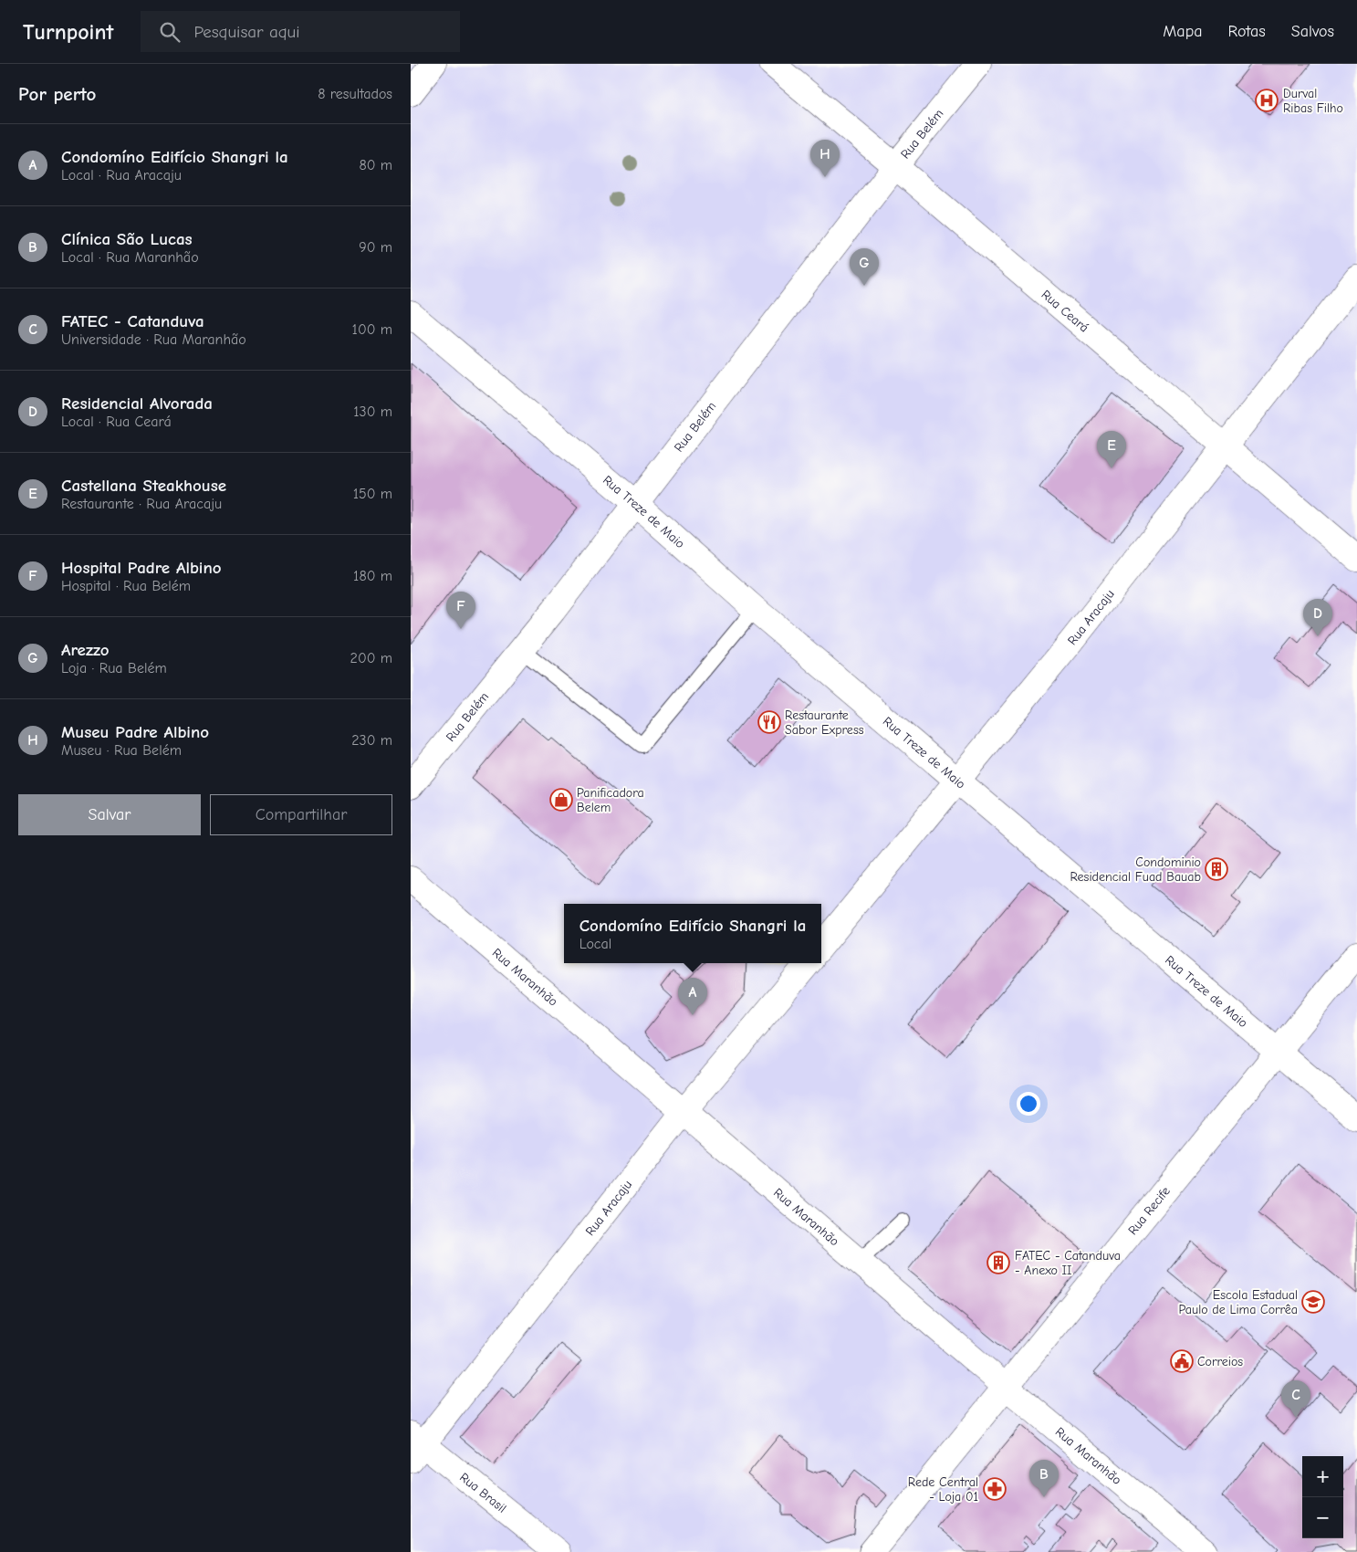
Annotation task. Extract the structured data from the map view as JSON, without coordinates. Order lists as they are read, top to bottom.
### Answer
{
  "streets": {
    "street": [
      "Rua Belém",
      "Rua Ceará",
      "Rua Treze de Maio",
      "Rua Aracaju",
      "Rua Maranhão",
      "Rua Recife",
      "Rua Brasil"
    ]
  },
  "crossings": [
    ["Rua Belém", "Rua Ceará"],
    ["Rua Belém", "Rua Treze de Maio"],
    ["Rua Ceará", "Rua Aracaju"],
    ["Rua Treze de Maio", "Rua Aracaju"],
    ["Rua Treze de Maio", "Rua Recife"],
    ["Rua Aracaju", "Rua Maranhão"],
    ["Rua Aracaju", "Rua Brasil"],
    ["Rua Maranhão", "Rua Recife"]
  ],
  "places": {
    "hospital": ["Durval Ribas Filho"],
    "restaurant": ["Restaurante Sabor Express"],
    "shop": ["Panificadora Belem"],
    "building": ["Condominio Residencial Fuad Bauab", "FATEC - Catanduva - Anexo II"],
    "school or university": ["Escola Estadual Paulo de Lima Corrêa"],
    "public building": ["Correios"],
    "pharmacy": ["Rede Central - Loja 01"]
  },
  "page": {
    "header": "Turnpoint",
    "search": "Pesquisar aqui",
    "nav": ["Mapa", "Rotas", "Salvos"],
    "heading": ["Por perto", "8 resultados"],
    "list": [
      {
        "mark": "A",
        "name": "Condomíno Edifício Shangri la",
        "note": "Local · Rua Aracaju",
        "value": "80 m"
      },
      {
        "mark": "B",
        "name": "Clínica São Lucas",
        "note": "Local · Rua Maranhão",
        "value": "90 m"
      },
      {
        "mark": "C",
        "name": "FATEC - Catanduva",
        "note": "Universidade · Rua Maranhão",
        "value": "100 m"
      },
      {
        "mark": "D",
        "name": "Residencial Alvorada",
        "note": "Local · Rua Ceará",
        "value": "130 m"
      },
      {
        "mark": "E",
        "name": "Castellana Steakhouse",
        "note": "Restaurante · Rua Aracaju",
        "value": "150 m"
      },
      {
        "mark": "F",
        "name": "Hospital Padre Albino",
        "note": "Hospital · Rua Belém",
        "value": "180 m"
      },
      {
        "mark": "G",
        "name": "Arezzo",
        "note": "Loja · Rua Belém",
        "value": "200 m"
      },
      {
        "mark": "H",
        "name": "Museu Padre Albino",
        "note": "Museu · Rua Belém",
        "value": "230 m"
      }
    ],
    "pins": [
      "H",
      "G",
      "E",
      "F",
      "D",
      "A",
      "C",
      "B"
    ],
    "buttons": ["Salvar", "Compartilhar"],
    "popup": ["Condomíno Edifício Shangri la", "Local"],
    "map_buttons": ["+", "−"]
  }
}
